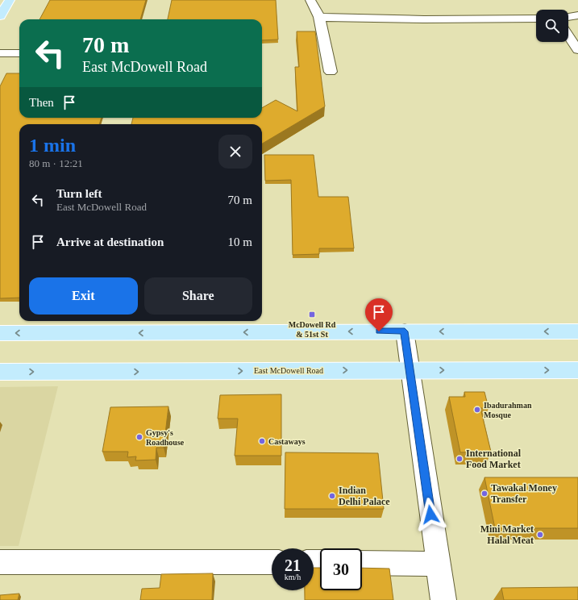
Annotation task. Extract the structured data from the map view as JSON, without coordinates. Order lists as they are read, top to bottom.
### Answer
{
  "streets": {
    "main road": ["East McDowell Road"]
  },
  "places": {
    "transit": ["McDowell Rd & 51st St"],
    "other": [
      "Ibadurahman Mosque",
      "Gypsy's Roadhouse",
      "Castaways",
      "International Food Market",
      "Tawakal Money Transfer",
      "Indian Delhi Palace",
      "Mini Market Halal Meat"
    ]
  },
  "page": {
    "turn": ["70 m", "East McDowell Road"],
    "then": "Then",
    "heading": ["1 min", "80 m · 12:21"],
    "list": [
      {
        "name": "Turn left",
        "note": "East McDowell Road",
        "value": "70 m"
      },
      {
        "name": "Arrive at destination",
        "value": "10 m"
      }
    ],
    "buttons": ["Exit", "Share"],
    "speed": "21 km/h",
    "limit": "30"
  }
}
